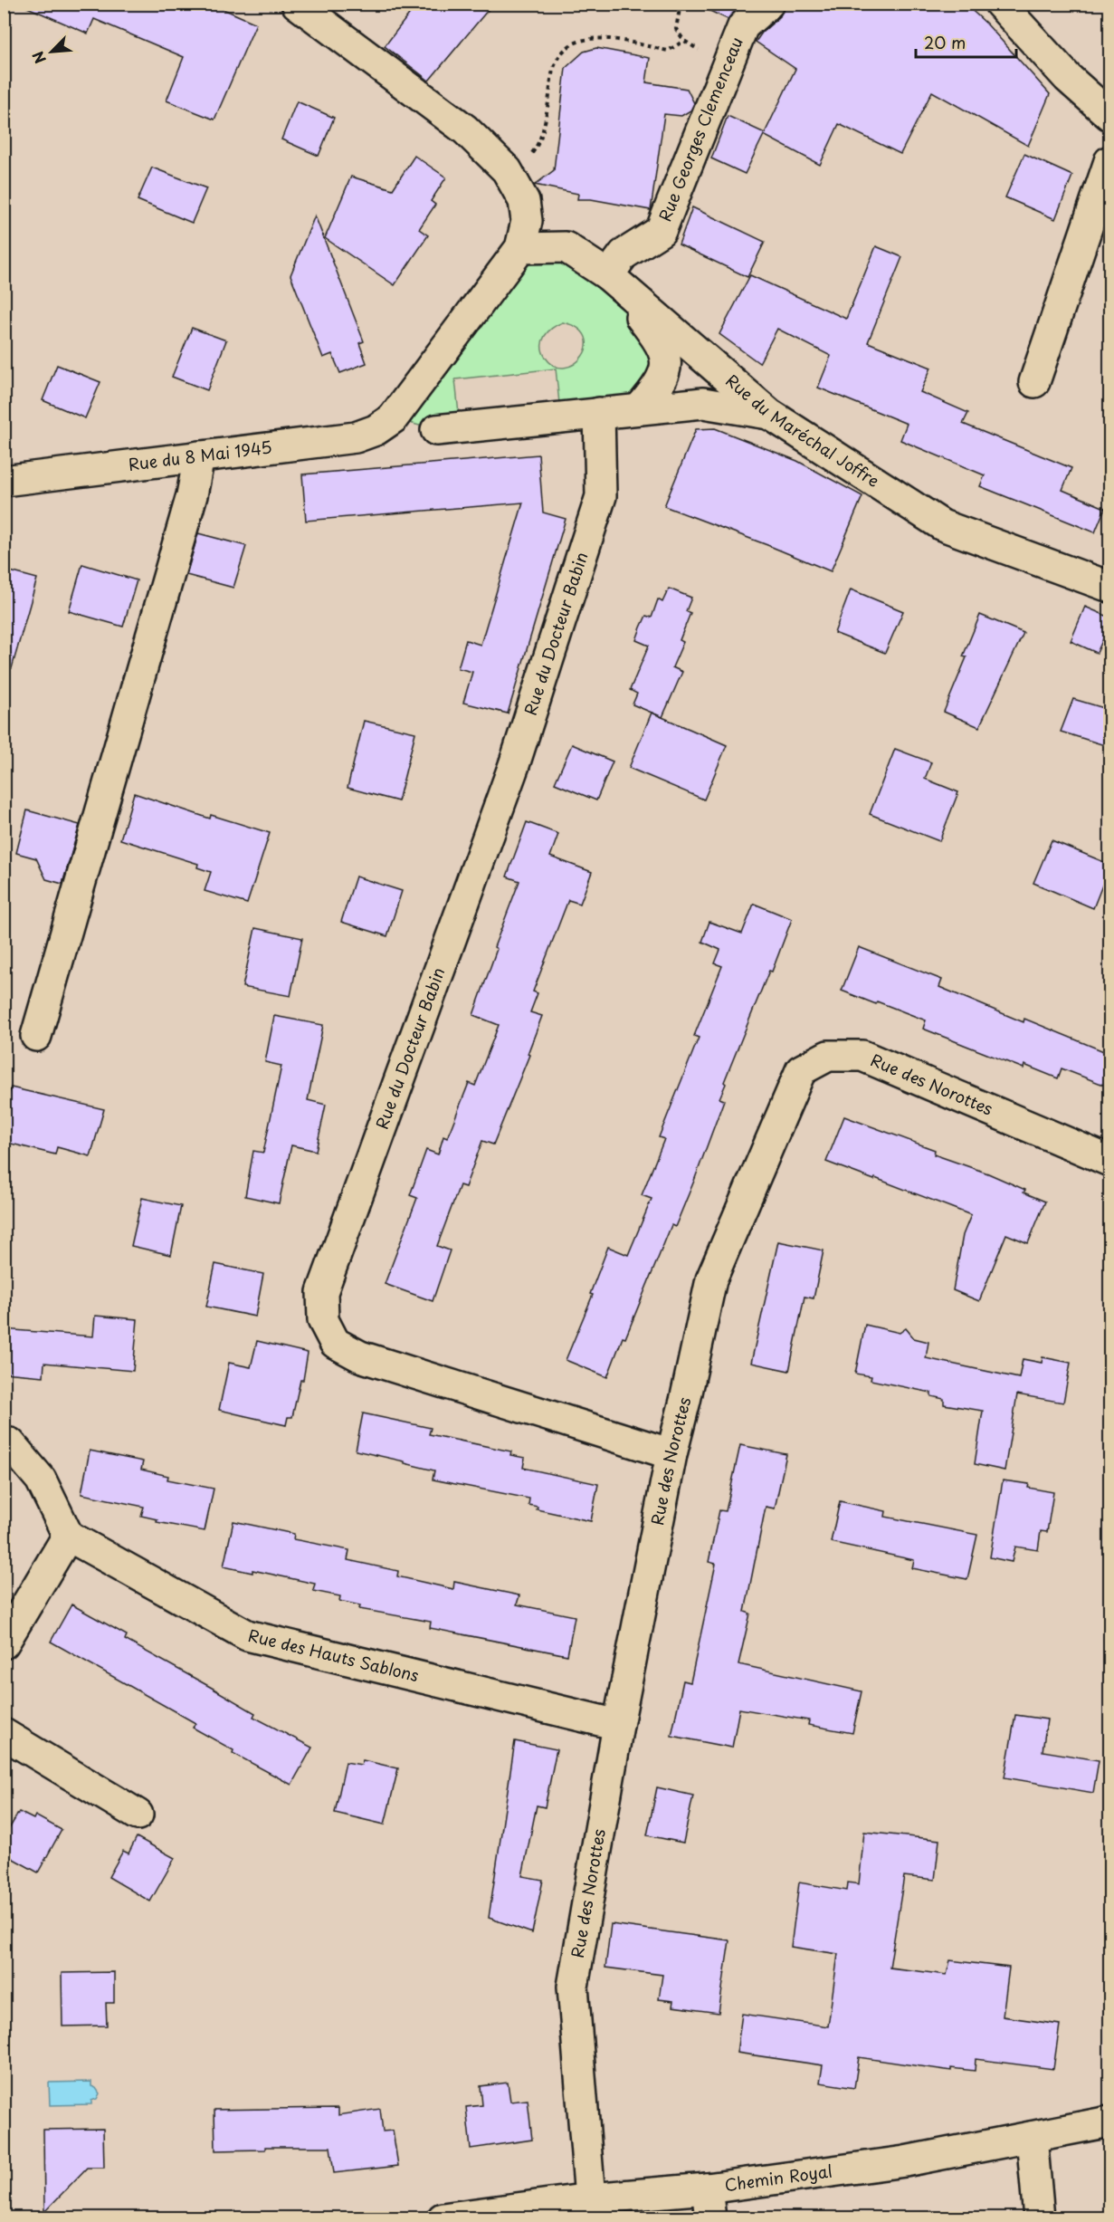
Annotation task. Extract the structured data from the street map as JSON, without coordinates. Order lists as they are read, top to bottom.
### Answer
{
  "streets": {
    "street": [
      "Rue Georges Clemenceau",
      "Rue du Maréchal Joffre",
      "Rue du 8 Mai 1945",
      "Rue du Docteur Babin",
      "Rue des Norottes",
      "Rue des Hauts Sablons",
      "Chemin Royal"
    ]
  },
  "crossings": [
    ["Rue Georges Clemenceau", "Rue du Maréchal Joffre"],
    ["Rue du Maréchal Joffre", "Rue du 8 Mai 1945"],
    ["Rue du Docteur Babin", "Rue des Norottes"],
    ["Rue des Norottes", "Rue des Hauts Sablons"],
    ["Rue des Norottes", "Chemin Royal"]
  ],
  "scale_bar": "20 m",
  "north": "bottom left"
}
